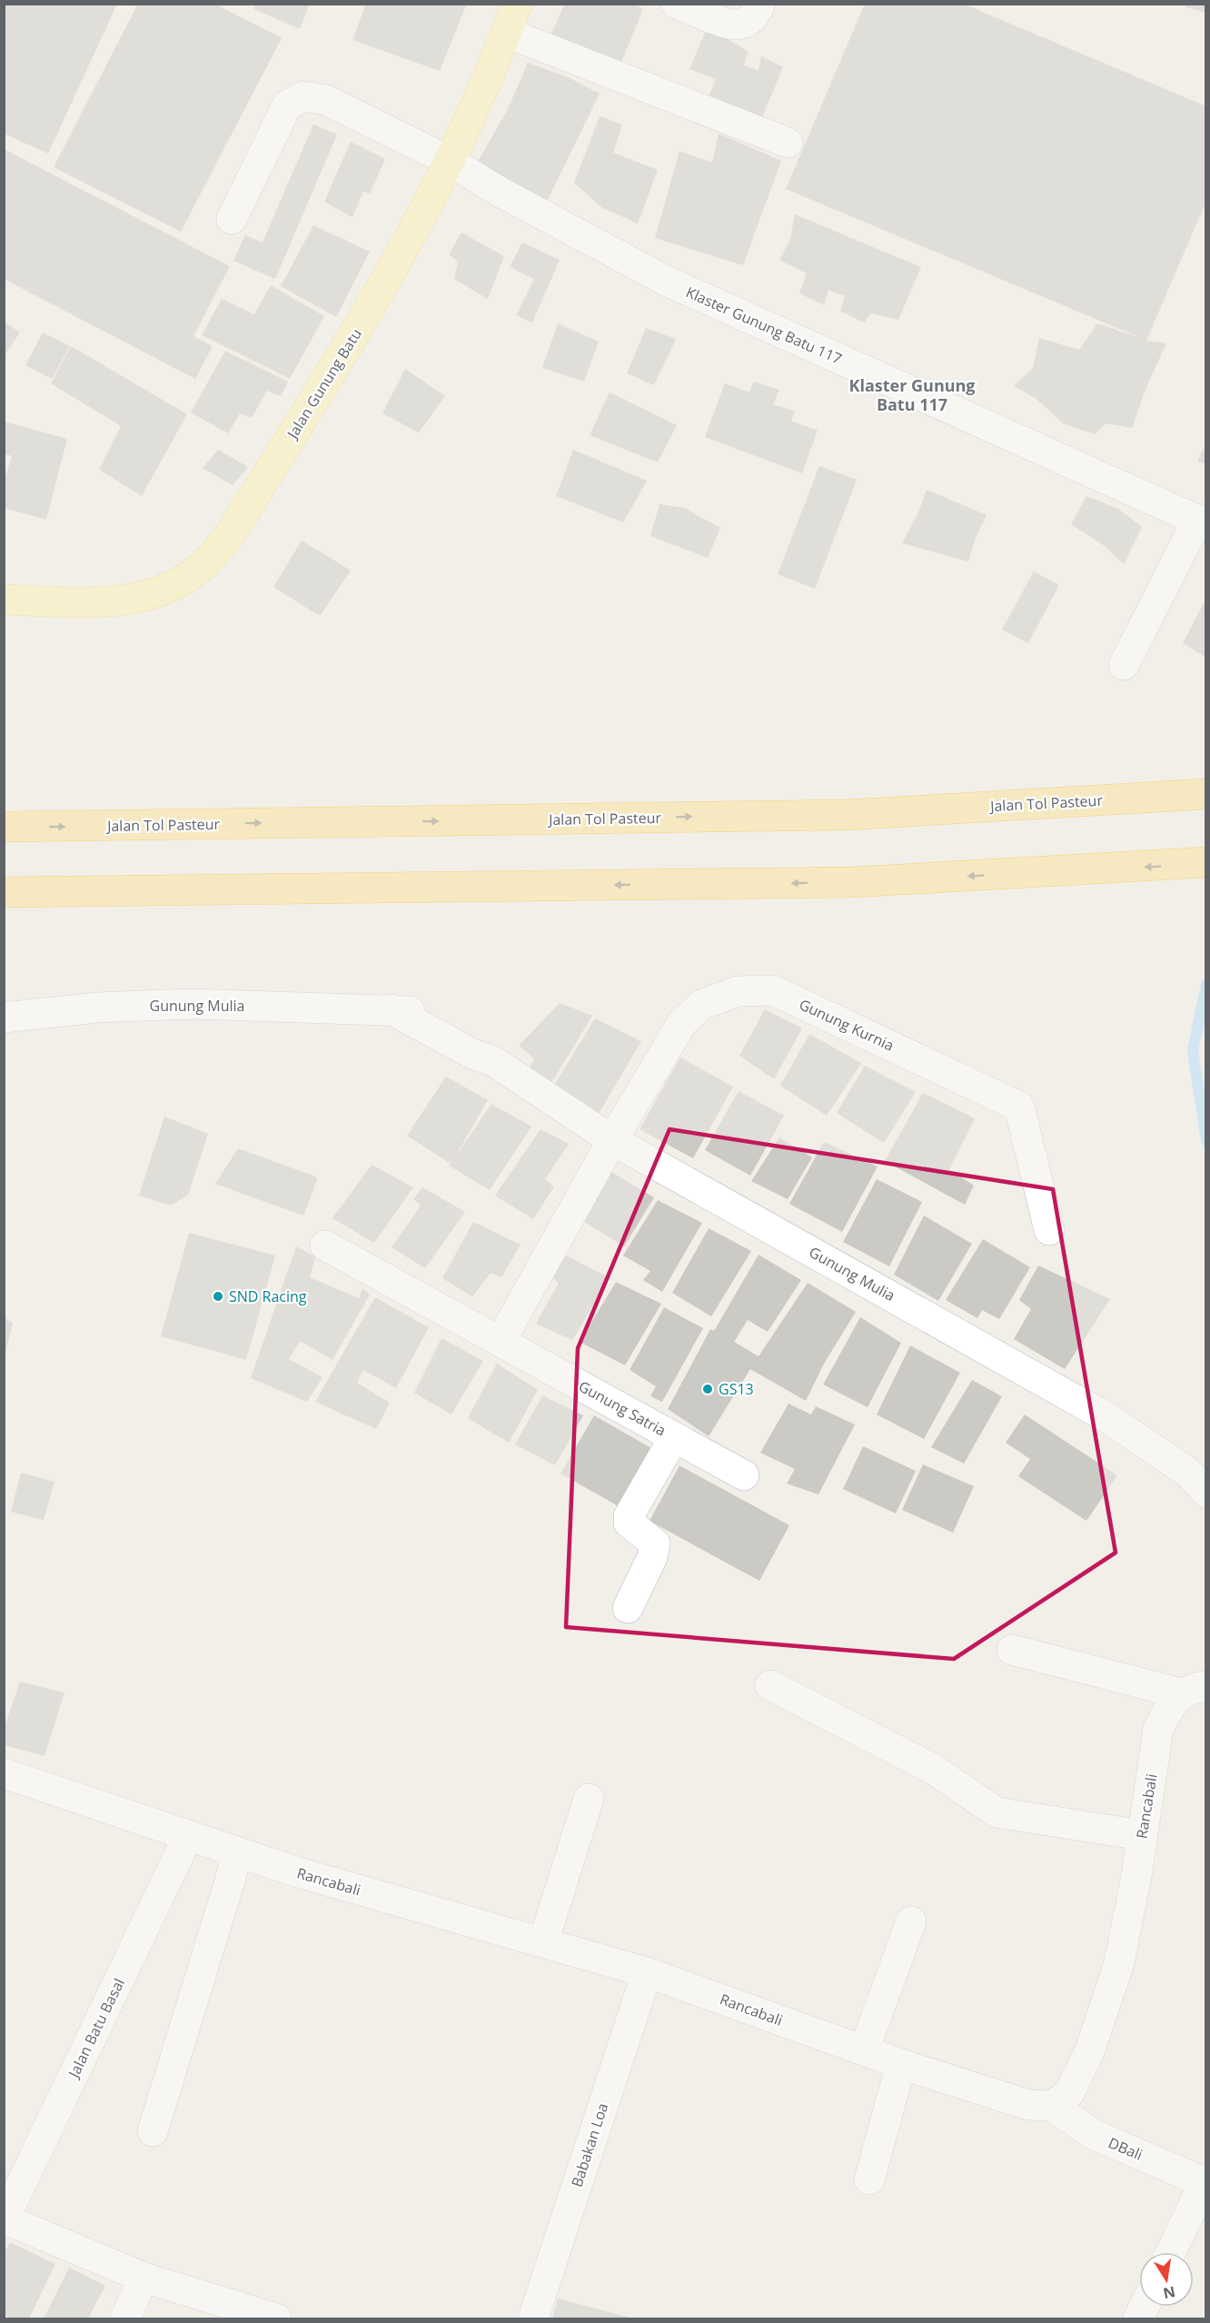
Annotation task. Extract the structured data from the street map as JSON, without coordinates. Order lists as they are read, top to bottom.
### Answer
{
  "streets": {
    "highway": ["Jalan Tol Pasteur"],
    "main road": ["Jalan Gunung Batu"],
    "street": [
      "Klaster Gunung Batu 117",
      "Gunung Mulia",
      "Gunung Kurnia",
      "Gunung Satria",
      "Rancabali",
      "Jalan Batu Basal",
      "Babakan Loa",
      "DBali"
    ]
  },
  "crossings": [
    ["Klaster Gunung Batu 117", "Jalan Gunung Batu"],
    ["Gunung Mulia", "Gunung Kurnia"],
    ["Rancabali", "Jalan Batu Basal"],
    ["Rancabali", "Babakan Loa"],
    ["Rancabali", "DBali"]
  ],
  "districts": ["Klaster Gunung Batu 117"],
  "places": ["SND Racing", "GS13"],
  "north": "bottom"
}
